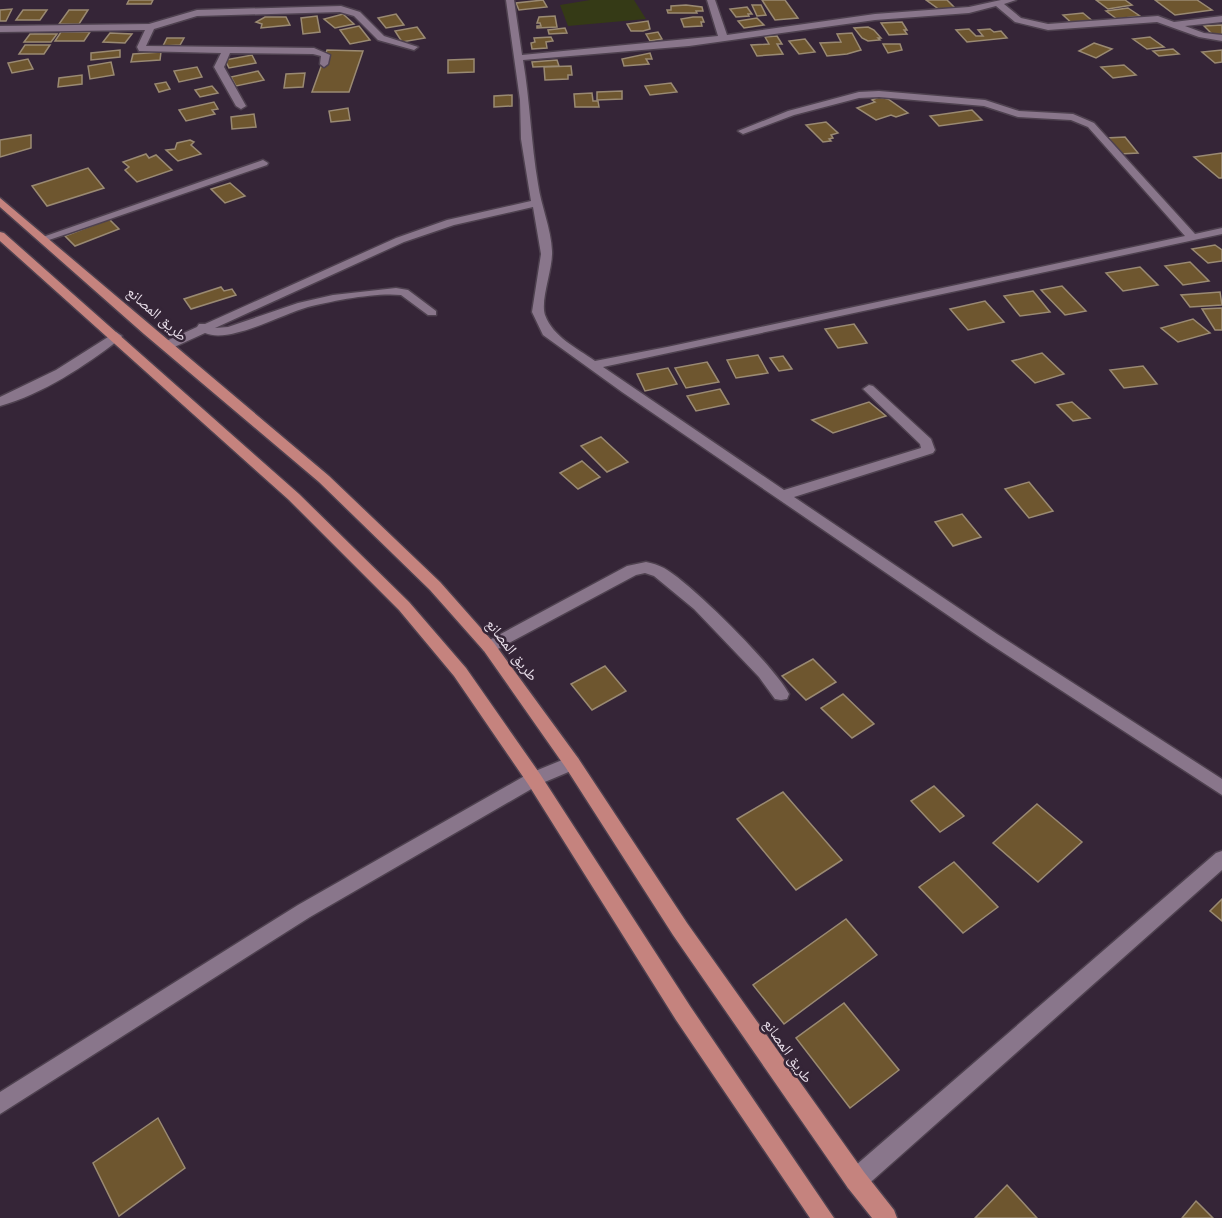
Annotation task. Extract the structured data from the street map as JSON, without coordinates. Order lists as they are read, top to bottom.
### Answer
{
  "streets": {
    "main road": ["طريق المصانع"]
  }
}
